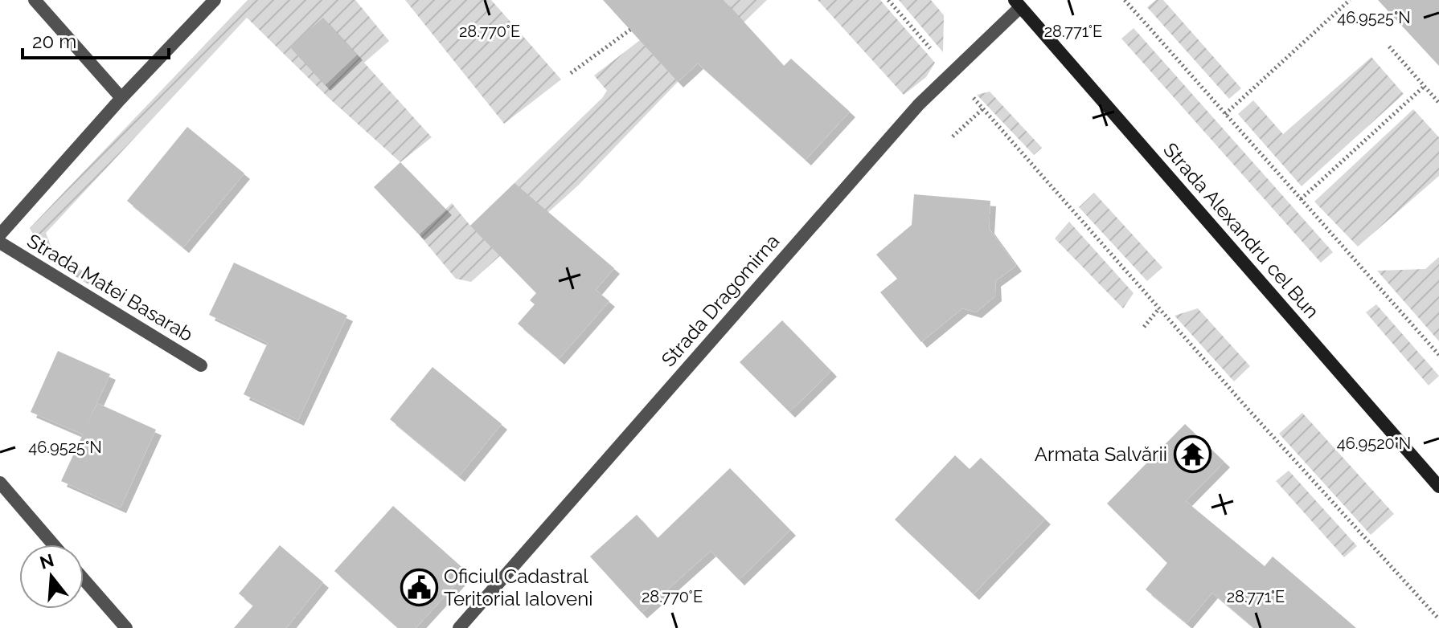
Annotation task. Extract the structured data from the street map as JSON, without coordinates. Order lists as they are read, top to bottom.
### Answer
{
  "streets": {
    "main road": ["Strada Alexandru cel Bun"],
    "street": ["Strada Matei Basarab", "Strada Dragomirna"]
  },
  "crossings": [
    ["Strada Alexandru cel Bun", "Strada Dragomirna"]
  ],
  "places": {
    "temple": ["Armata Salvării"],
    "public building": ["Oficiul Cadastral Teritorial Ialoveni"]
  },
  "scale_bar": "20 m",
  "north": "top",
  "coordinates": [
    "46.9525°N",
    "28.770°E",
    "28.771°E",
    "46.9520°N"
  ]
}
